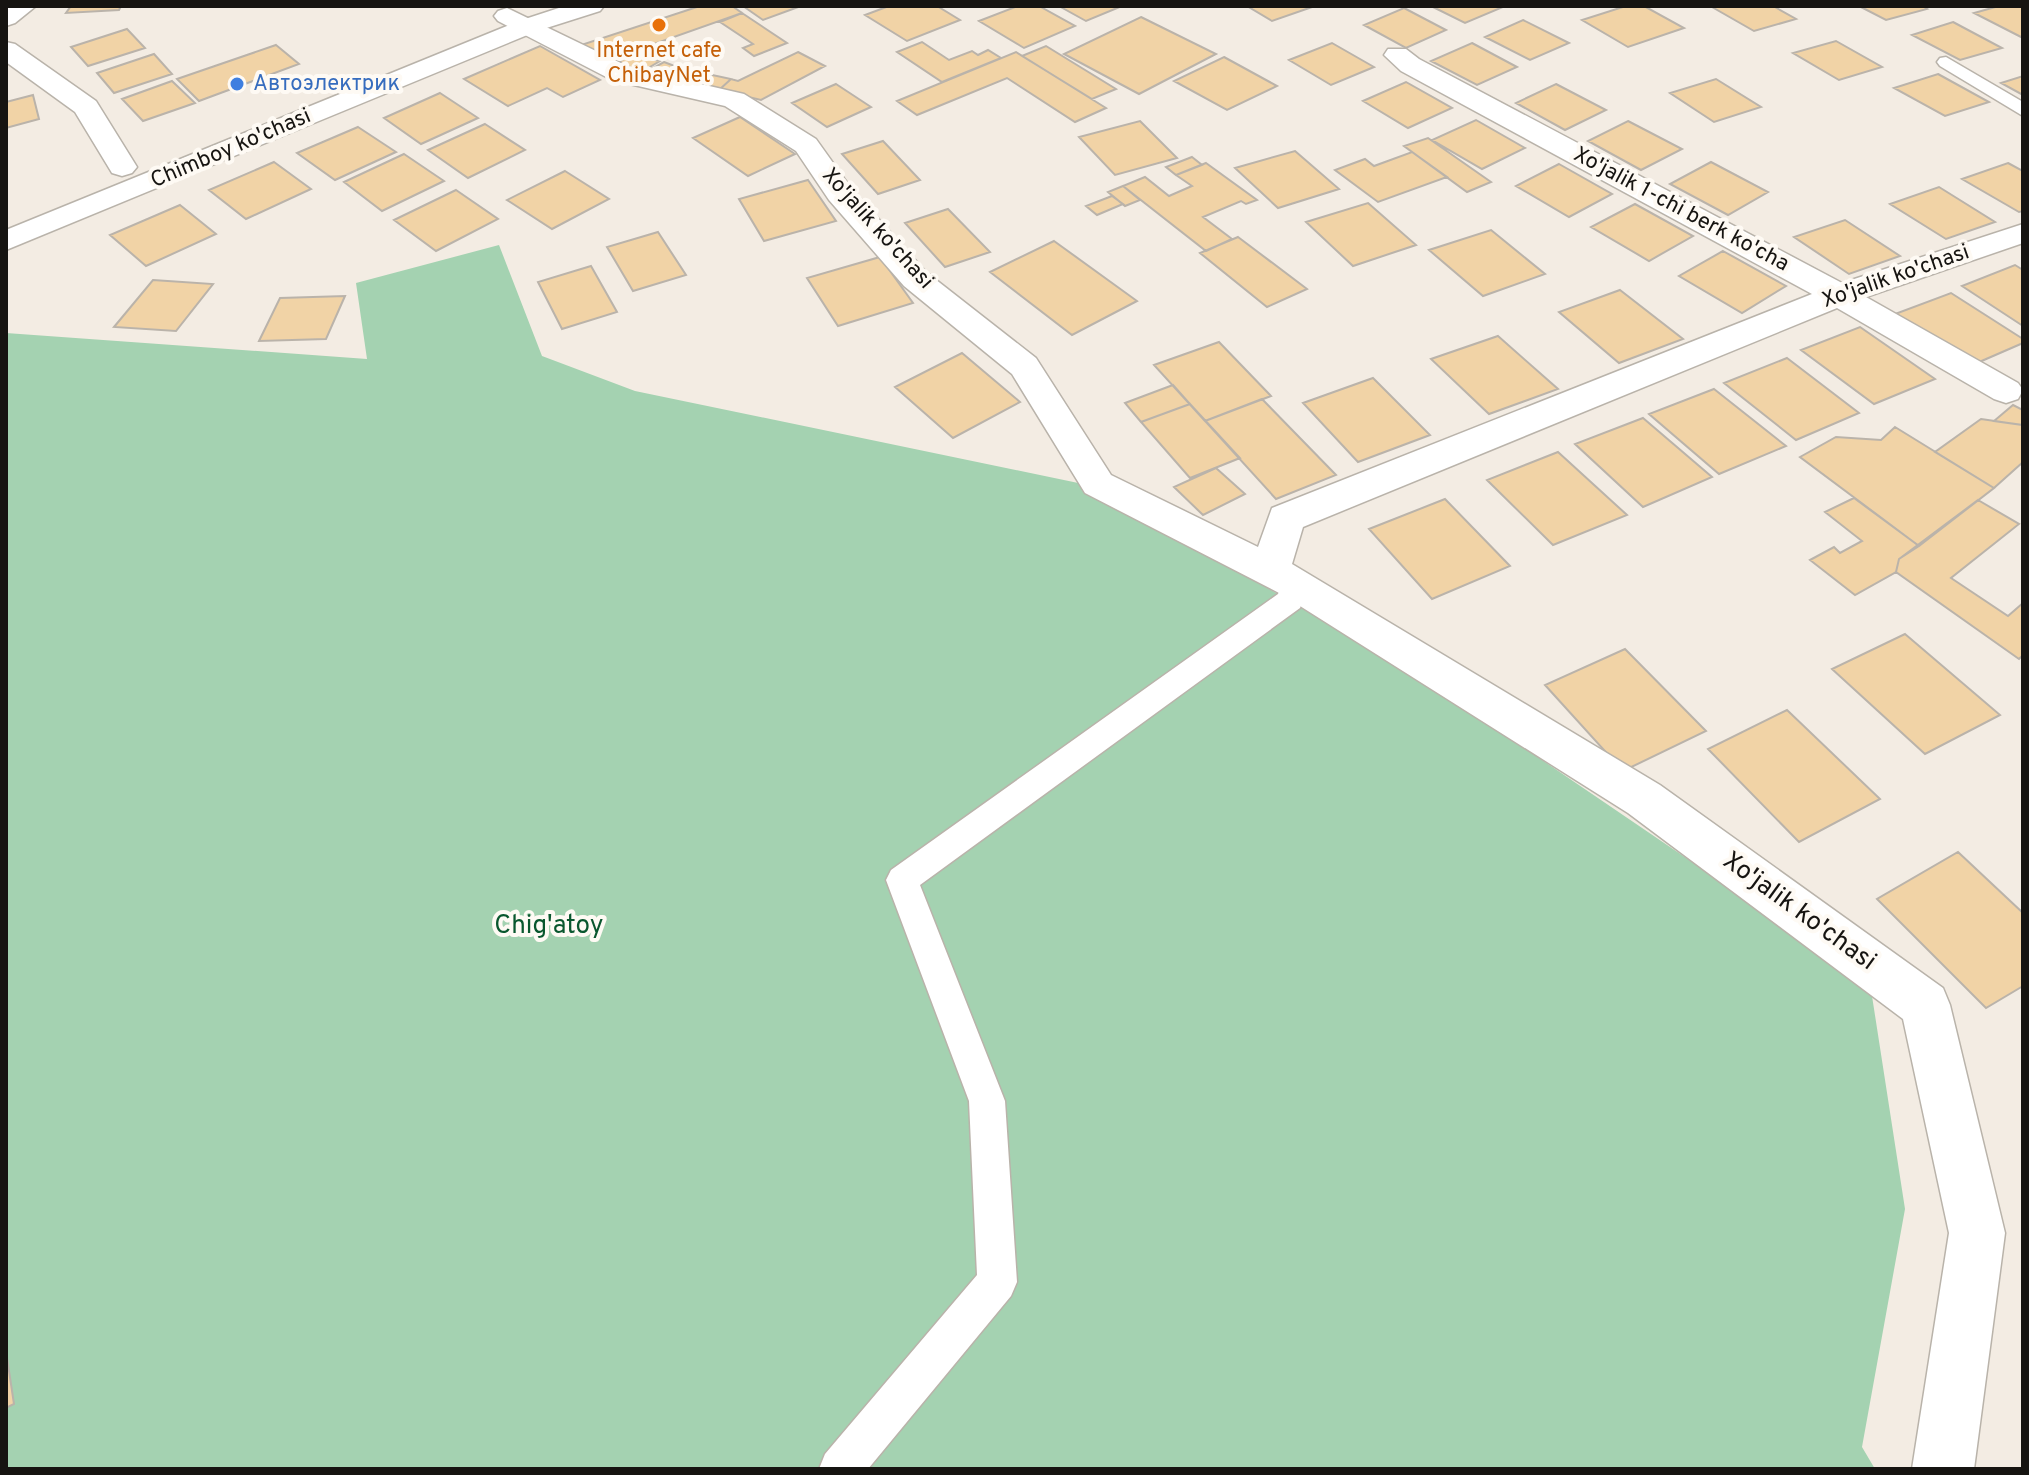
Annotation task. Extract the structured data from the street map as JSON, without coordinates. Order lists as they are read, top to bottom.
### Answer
{
  "streets": {
    "street": ["Chimboy ko'chasi", "Xo'jalik 1-chi berk ko'cha", "Xo'jalik ko'chasi"]
  },
  "crossings": [
    ["Chimboy ko'chasi", "Xo'jalik ko'chasi"],
    ["Xo'jalik 1-chi berk ko'cha", "Xo'jalik ko'chasi"]
  ],
  "parks": ["Chig'atoy"],
  "places": ["Internet cafe ChibayNet", "Автоэлектрик"]
}
